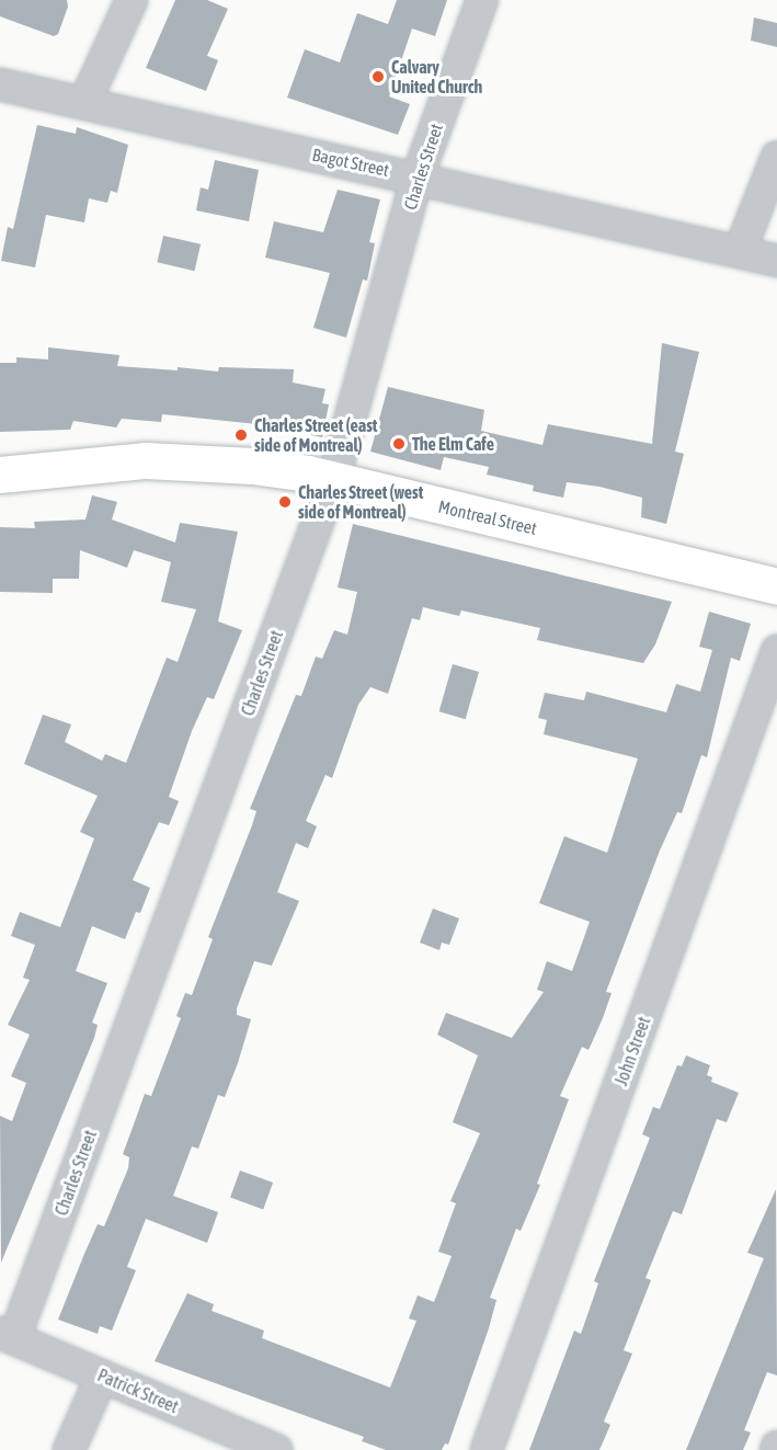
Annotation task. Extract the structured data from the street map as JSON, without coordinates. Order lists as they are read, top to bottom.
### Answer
{
  "streets": {
    "main road": ["Montreal Street"],
    "street": [
      "Bagot Street",
      "Charles Street",
      "John Street",
      "Patrick Street"
    ]
  },
  "crossings": [
    ["Bagot Street", "Charles Street"],
    ["Charles Street", "Montreal Street"],
    ["Charles Street", "Patrick Street"]
  ],
  "places": [
    "Calvary United Church",
    "Charles Street (east side of Montreal)",
    "The Elm Cafe",
    "Charles Street (west side of Montreal)"
  ]
}
